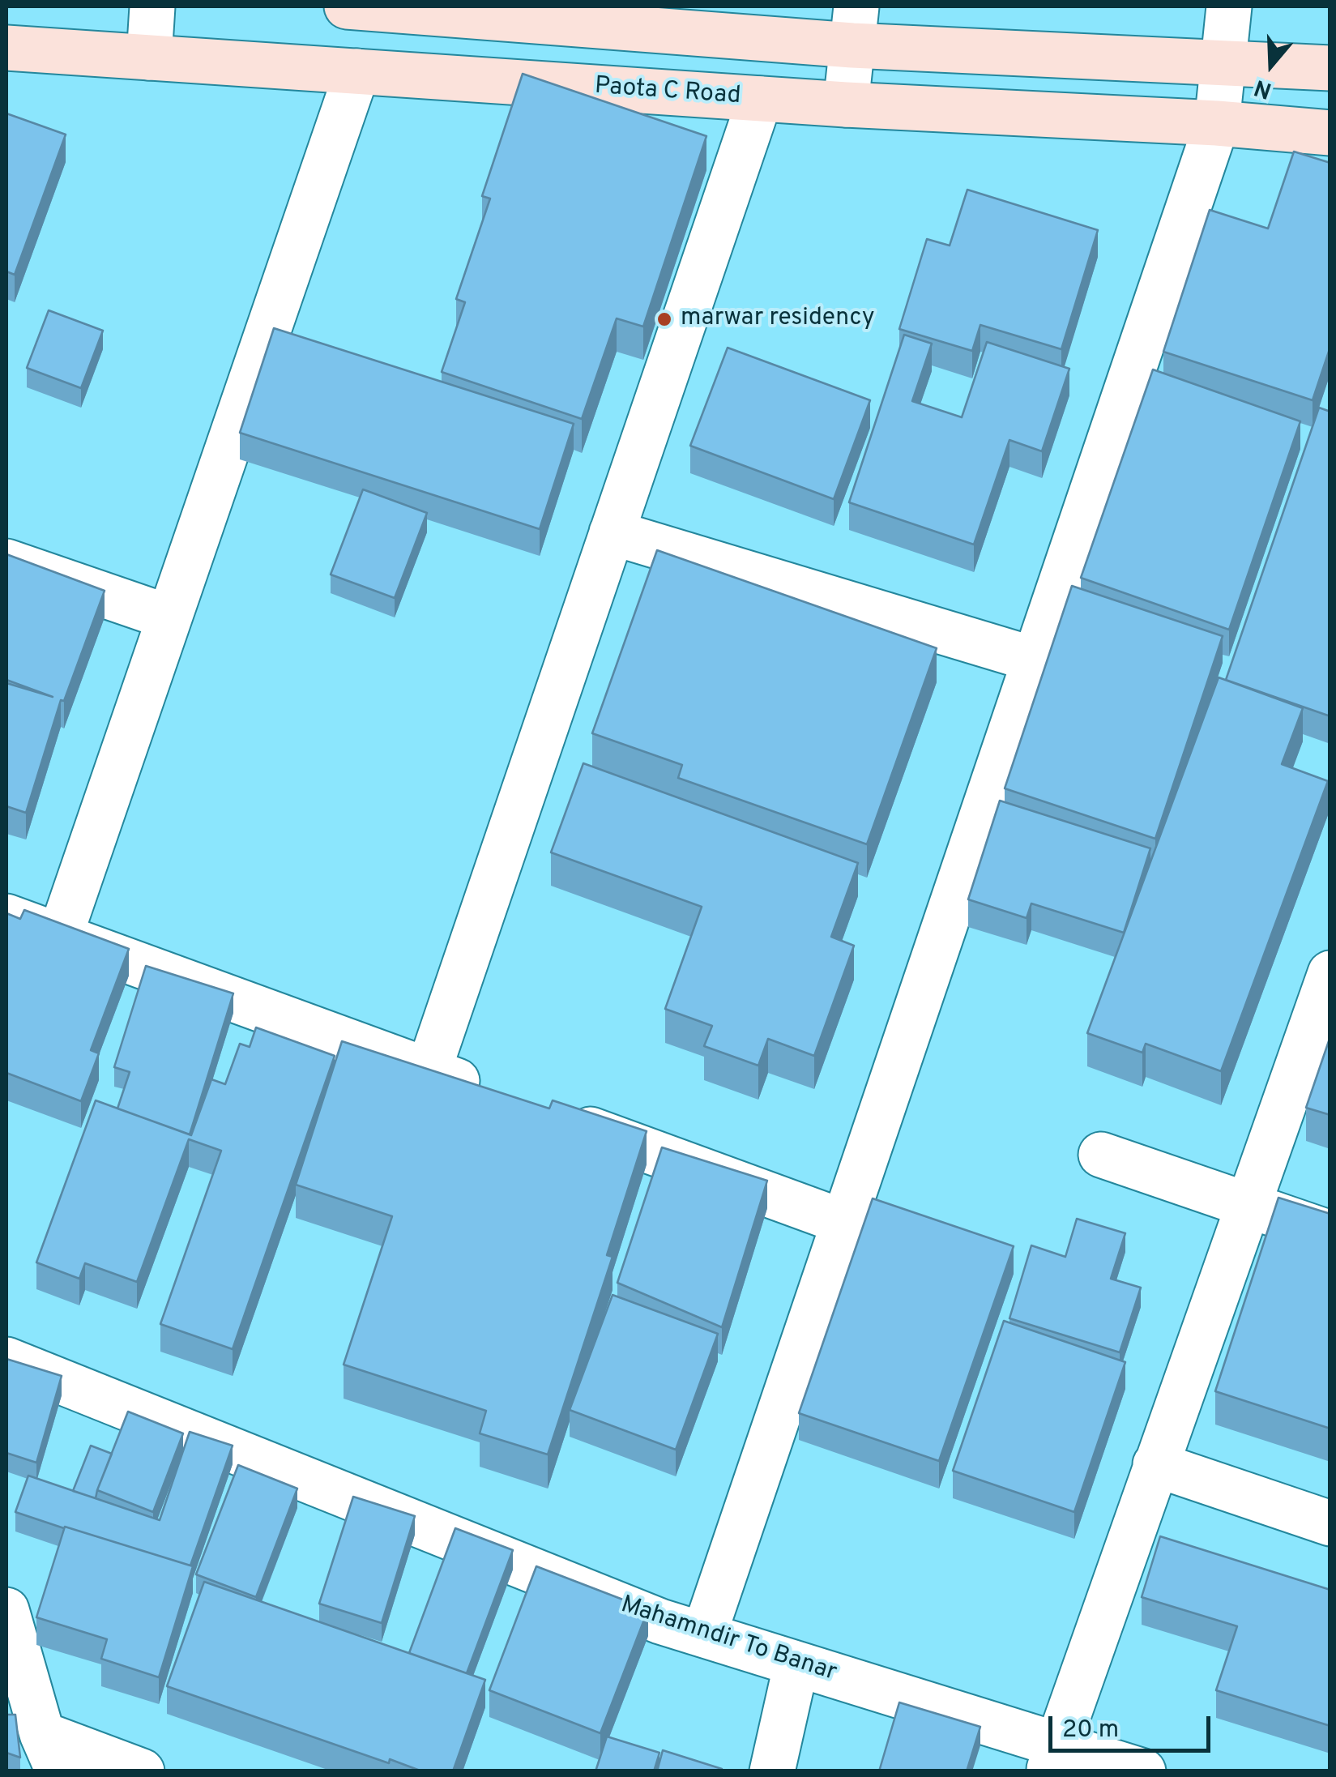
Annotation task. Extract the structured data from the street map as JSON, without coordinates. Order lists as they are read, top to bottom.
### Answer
{
  "streets": {
    "street": ["Paota C Road", "Mahamndir To Banar"]
  },
  "places": ["marwar residency"],
  "scale_bar": "20 m",
  "north": "bottom"
}
